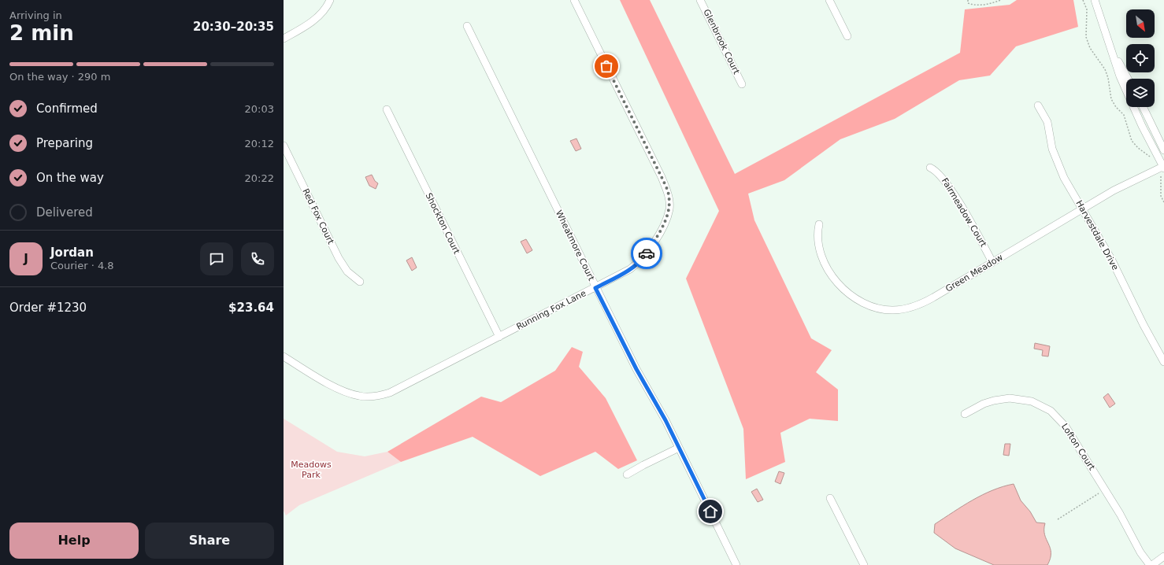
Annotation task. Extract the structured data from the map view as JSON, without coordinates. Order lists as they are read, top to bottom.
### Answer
{
  "streets": {
    "street": [
      "Glenbrook Court",
      "Fairmeadow Court",
      "Red Fox Court",
      "Shockton Court",
      "Harvestdale Drive",
      "Wheatmore Court",
      "Green Meadow",
      "Running Fox Lane",
      "Lofton Court"
    ]
  },
  "crossings": [
    ["Fairmeadow Court", "Green Meadow"],
    ["Shockton Court", "Running Fox Lane"],
    ["Harvestdale Drive", "Green Meadow"],
    ["Wheatmore Court", "Running Fox Lane"]
  ],
  "parks": ["Meadows Park"],
  "north": "bottom right",
  "page": {
    "heading": ["2 min", "Arriving in", "20:30–20:35"],
    "panel": [
      "Jordan",
      "Courier · 4.8",
      "Order #1230",
      "$23.64"
    ],
    "bar": "On the way · 290 m",
    "list": [
      ["Confirmed", "20:03"],
      ["Preparing", "20:12"],
      ["On the way", "20:22"],
      "Delivered"
    ],
    "round": "J",
    "buttons": ["Help", "Share"]
  }
}
